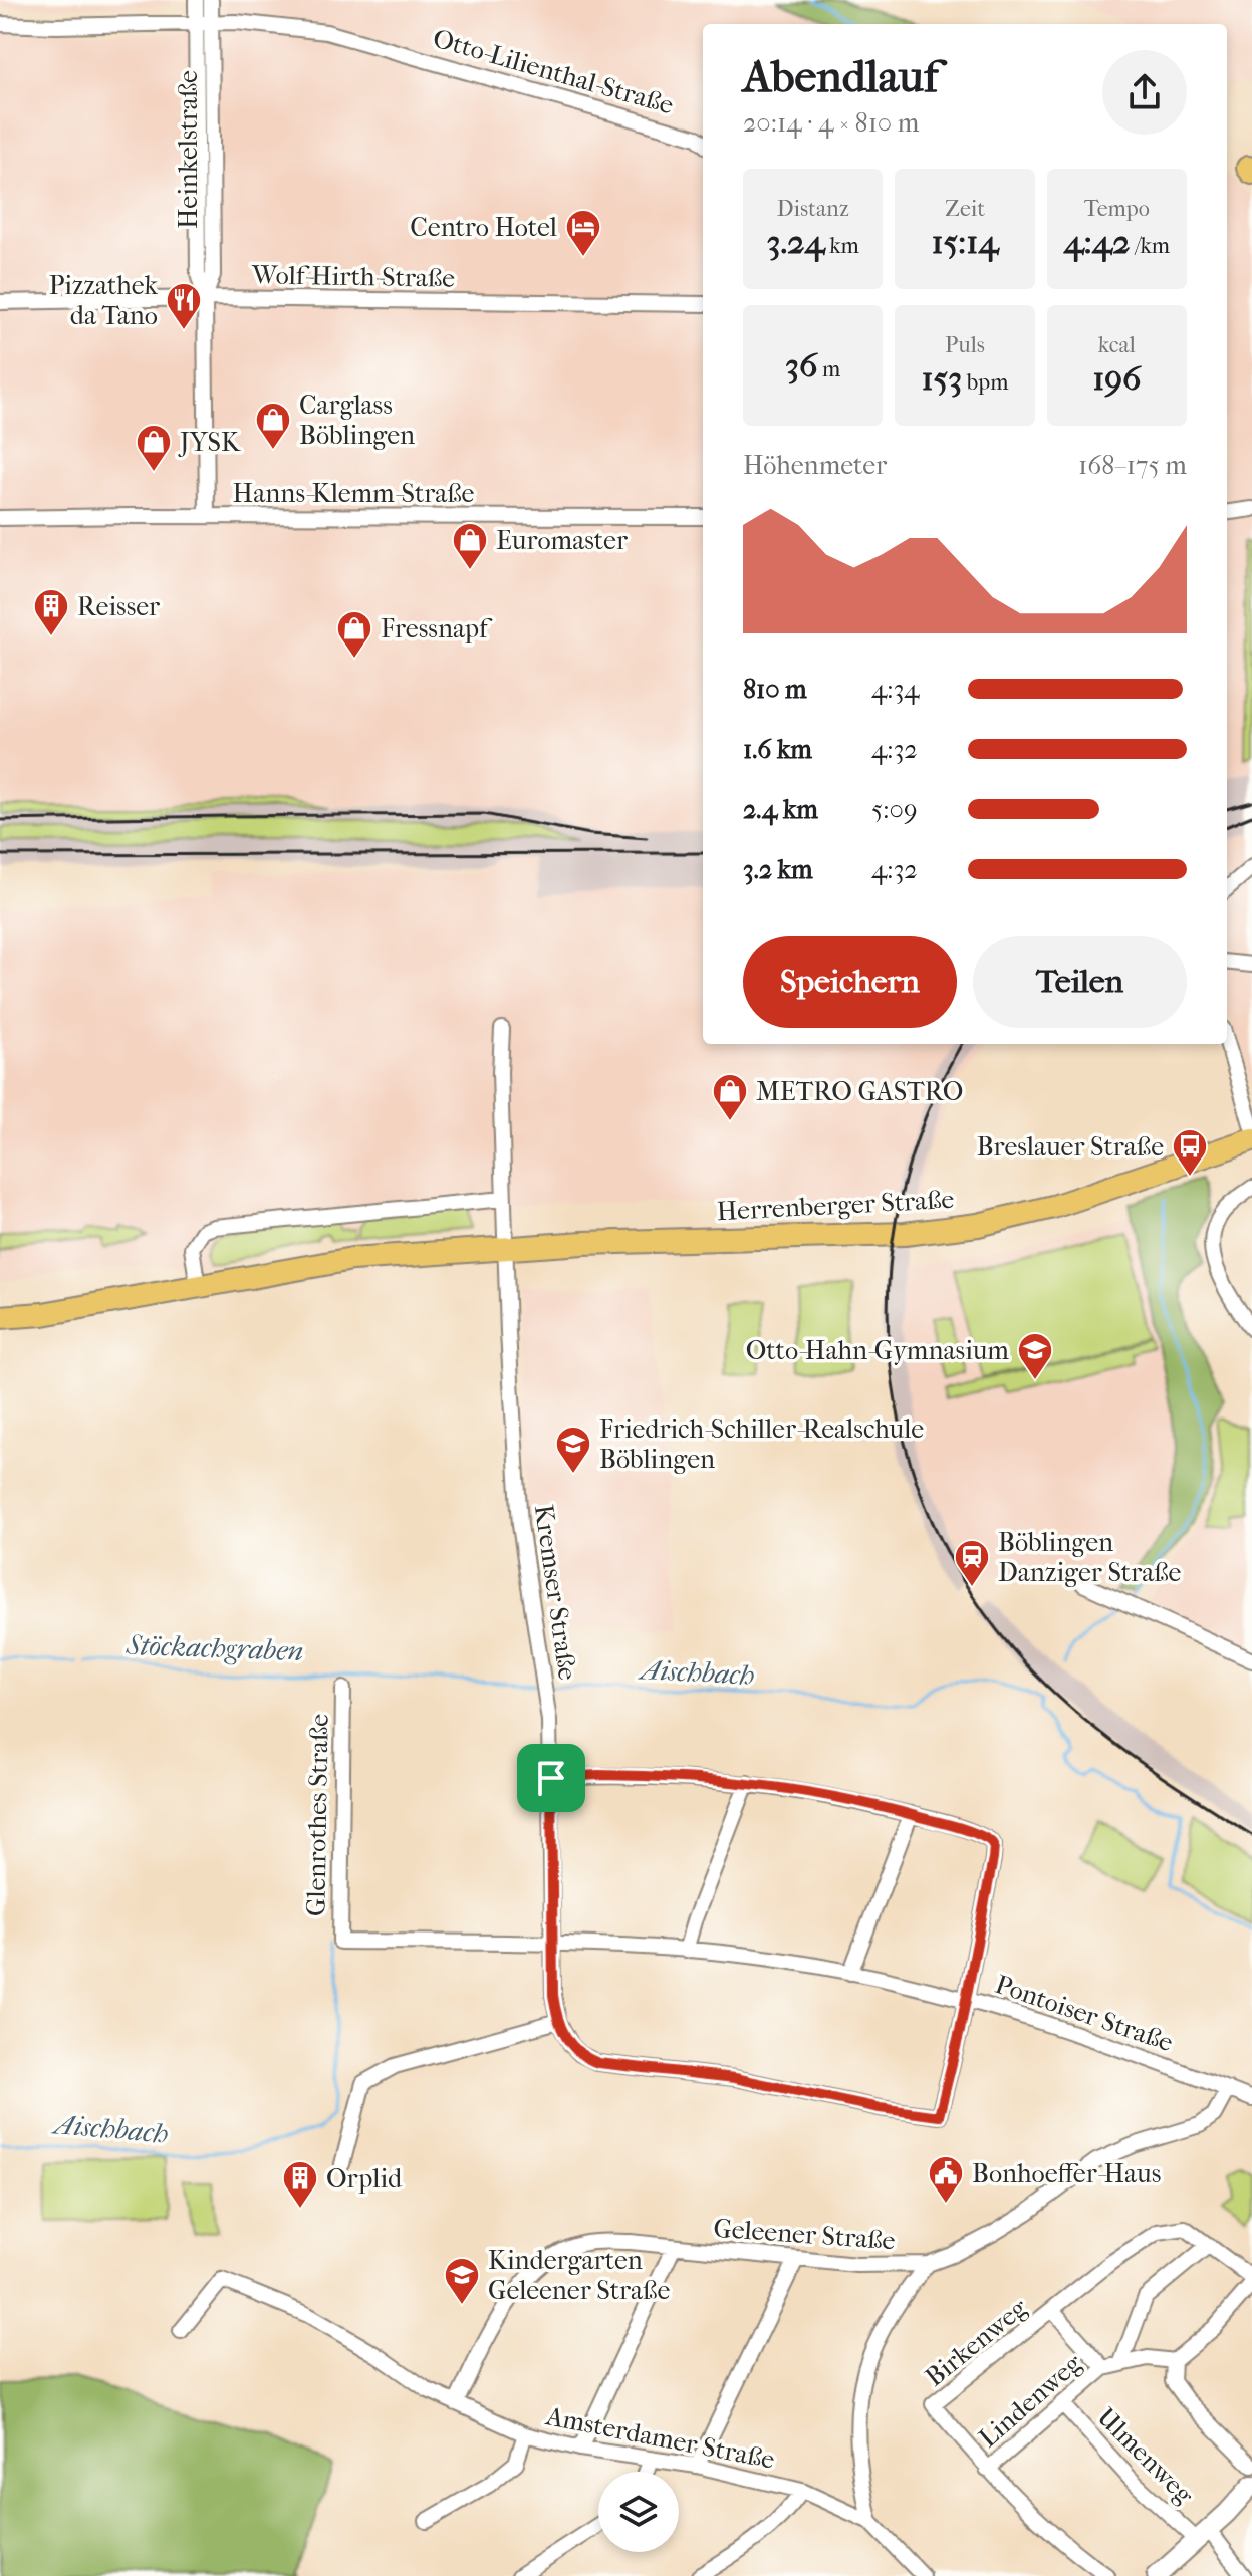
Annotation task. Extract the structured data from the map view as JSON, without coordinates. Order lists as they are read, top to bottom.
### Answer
{
  "streets": {
    "main road": ["Herrenberger Straße"],
    "street": [
      "Otto-Lilienthal-Straße",
      "Heinkelstraße",
      "Wolf-Hirth-Straße",
      "Hanns-Klemm-Straße",
      "Kremser Straße",
      "Glenrothes Straße",
      "Pontoiser Straße",
      "Geleener Straße",
      "Birkenweg",
      "Lindenweg",
      "Amsterdamer Straße",
      "Ulmenweg"
    ]
  },
  "crossings": [
    ["Otto-Lilienthal-Straße", "Heinkelstraße"],
    ["Heinkelstraße", "Wolf-Hirth-Straße"],
    ["Heinkelstraße", "Hanns-Klemm-Straße"],
    ["Herrenberger Straße", "Kremser Straße"],
    ["Kremser Straße", "Pontoiser Straße"],
    ["Glenrothes Straße", "Pontoiser Straße"],
    ["Pontoiser Straße", "Geleener Straße"],
    ["Geleener Straße", "Amsterdamer Straße"],
    ["Birkenweg", "Lindenweg"],
    ["Lindenweg", "Ulmenweg"]
  ],
  "water": ["Stöckachgraben", "Aischbach"],
  "places": {
    "hotel": ["Centro Hotel"],
    "restaurant": ["Pizzathek da Tano"],
    "shop": [
      "Carglass Böblingen",
      "JYSK",
      "Euromaster",
      "Fressnapf",
      "METRO GASTRO"
    ],
    "building": ["Reisser", "Orplid"],
    "bus stop": ["Breslauer Straße"],
    "school or university": ["Otto-Hahn-Gymnasium", "Friedrich-Schiller-Realschule Böblingen", "Kindergarten Geleener Straße"],
    "station": ["Böblingen Danziger Straße"],
    "public building": ["Bonhoeffer-Haus"]
  },
  "page": {
    "heading": ["Abendlauf", "20:14 · 4 × 810 m"],
    "stats": [
      ["Distanz", "3.24 km"],
      ["Zeit", "15:14"],
      ["Tempo", "4:42 /km"],
      ["36 m"],
      ["Puls", "153 bpm"],
      ["kcal", "196"]
    ],
    "chart": ["Höhenmeter", "168–175 m"],
    "list": [
      {
        "name": "810 m",
        "note": "4:34"
      },
      {
        "name": "1.6 km",
        "note": "4:32"
      },
      {
        "name": "2.4 km",
        "note": "5:09"
      },
      {
        "name": "3.2 km",
        "note": "4:32"
      }
    ],
    "buttons": ["Speichern", "Teilen"]
  }
}
